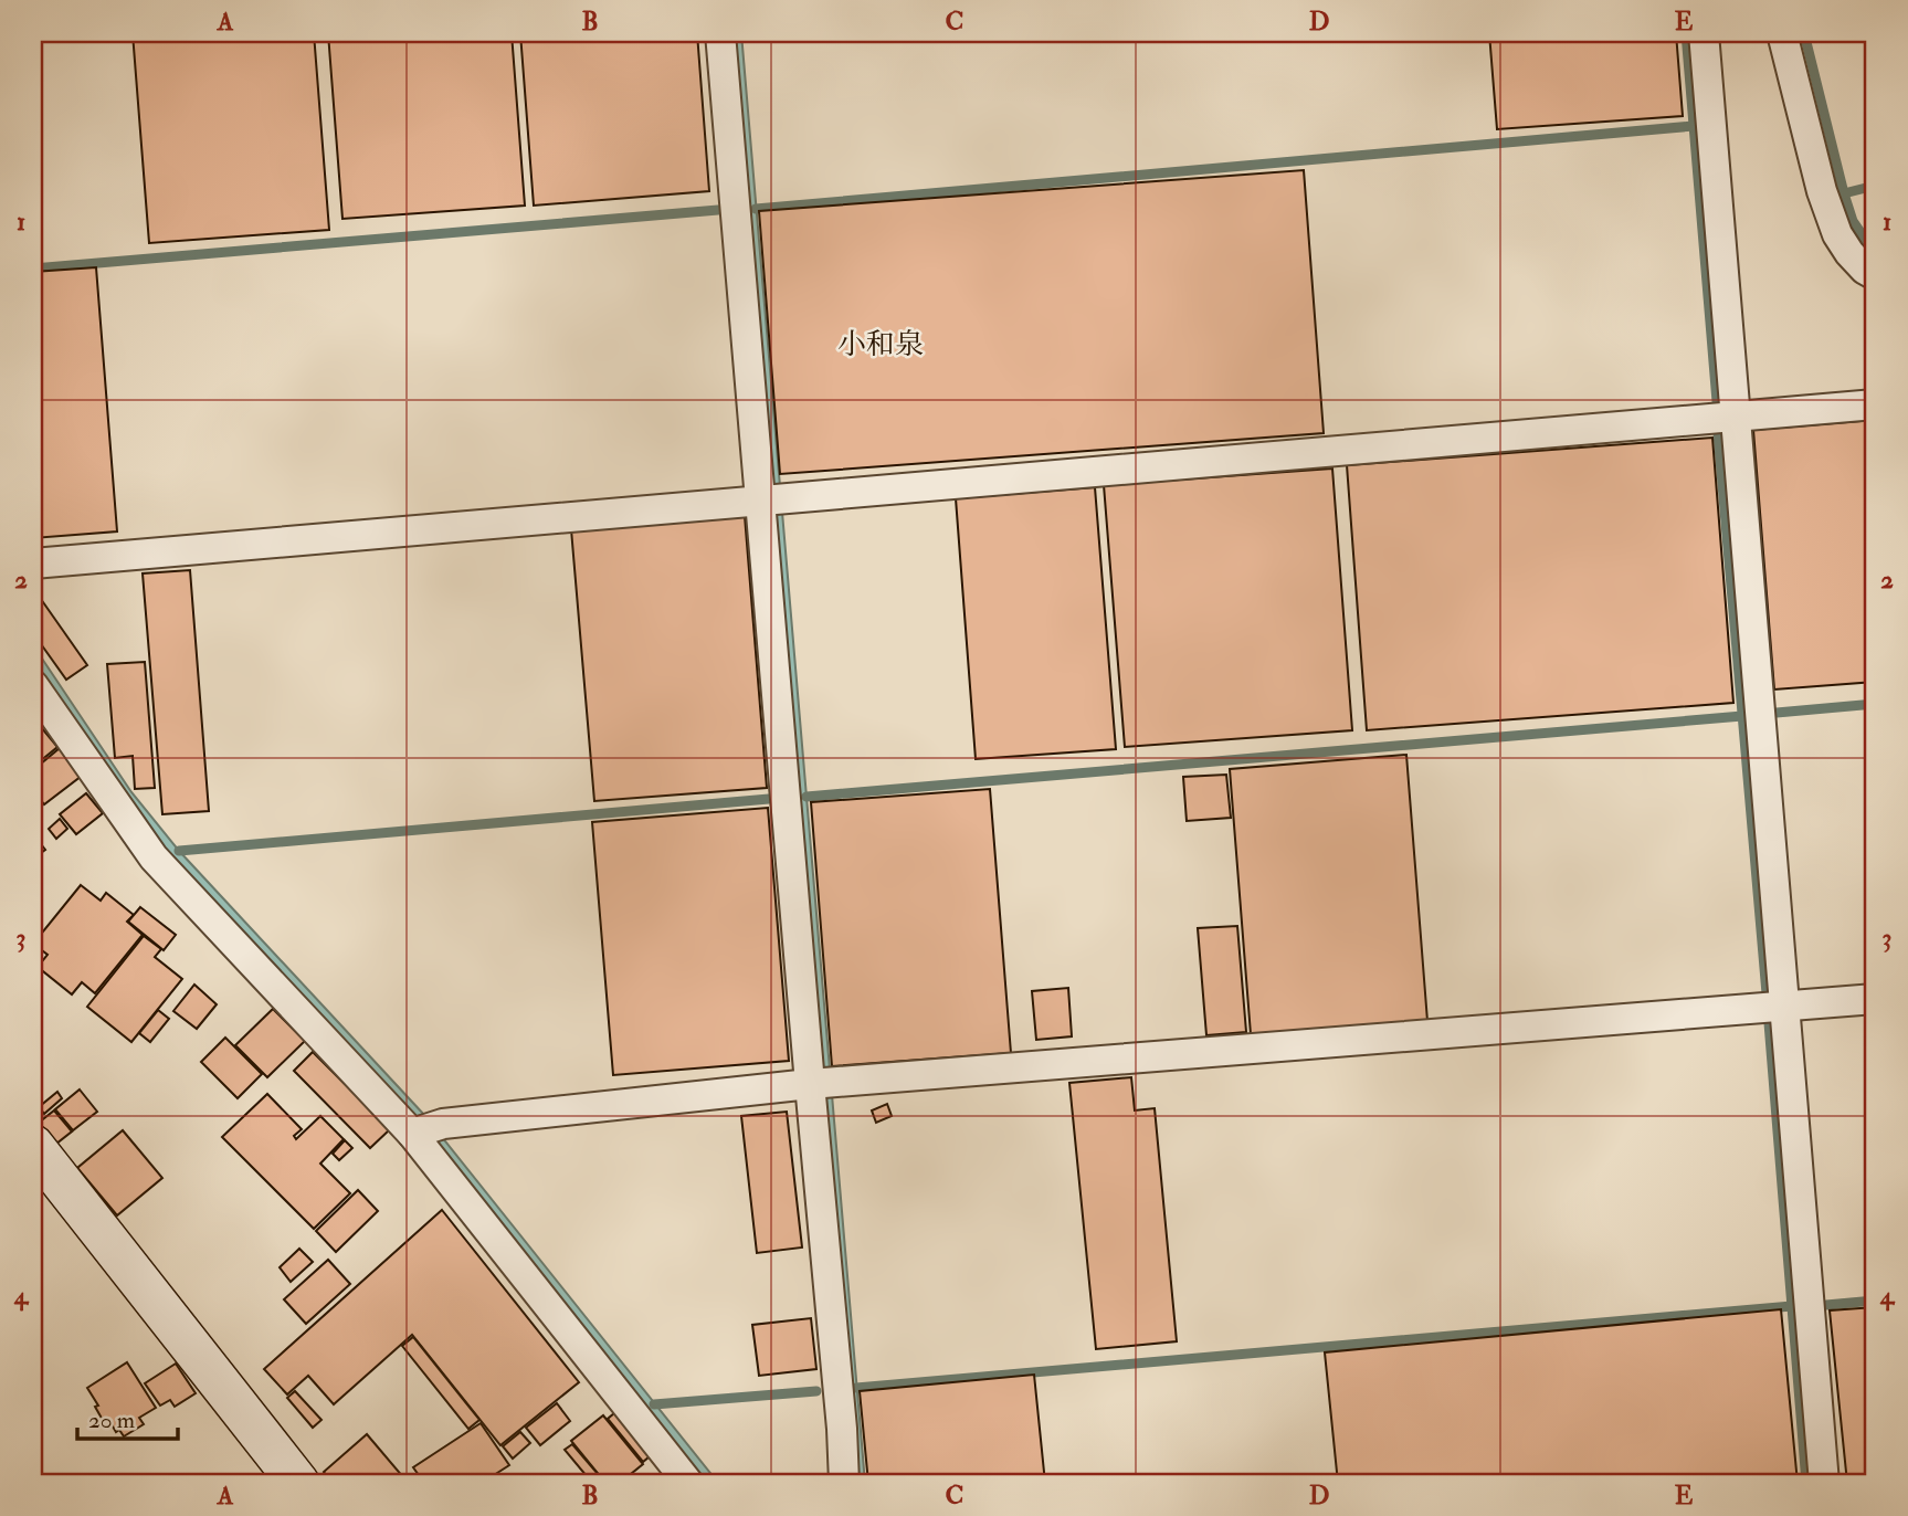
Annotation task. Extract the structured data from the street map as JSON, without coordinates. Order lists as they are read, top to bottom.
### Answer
{
  "districts": ["小和泉"],
  "scale_bar": "20 m",
  "grid": {
    "columns": [
      "A",
      "B",
      "C",
      "D",
      "E"
    ],
    "rows": [
      "1",
      "2",
      "3",
      "4"
    ]
  }
}
